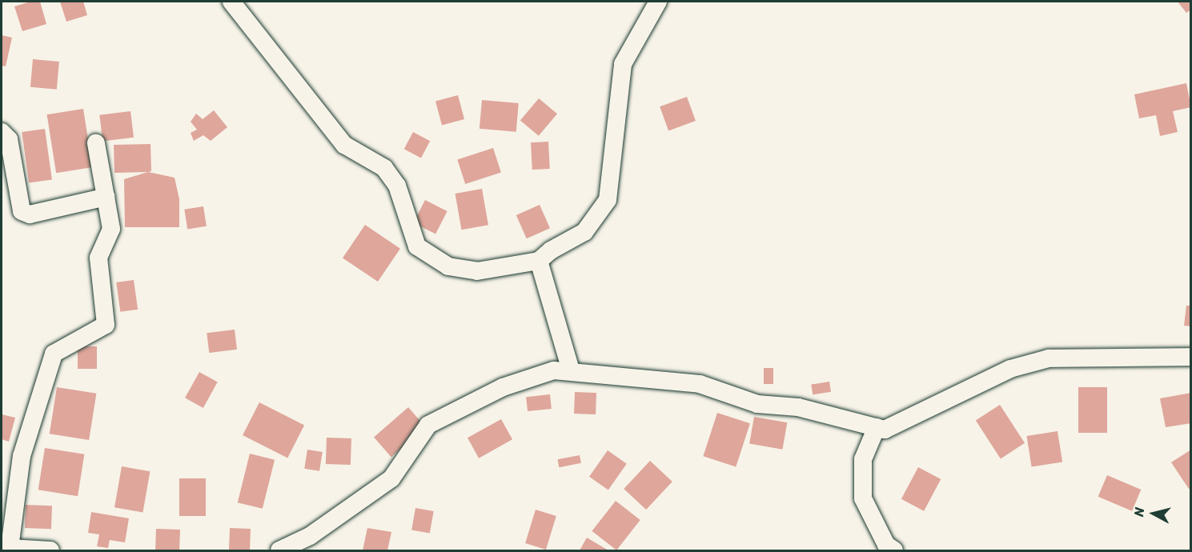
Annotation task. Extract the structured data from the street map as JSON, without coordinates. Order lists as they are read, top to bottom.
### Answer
{
  "north": "left"
}
